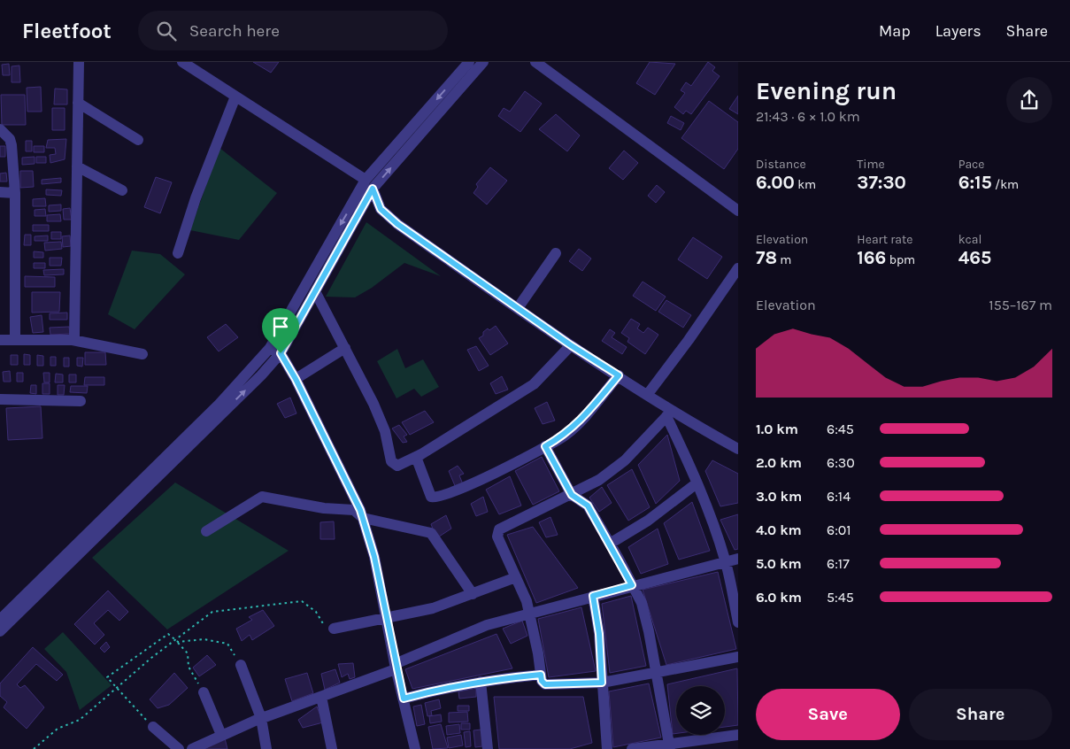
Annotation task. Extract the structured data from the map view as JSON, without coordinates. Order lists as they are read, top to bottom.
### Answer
{
  "page": {
    "header": "Fleetfoot",
    "search": "Search here",
    "nav": ["Map", "Layers", "Share"],
    "heading": ["Evening run", "21:43 · 6 × 1.0 km"],
    "stats": [
      ["Distance", "6.00 km"],
      ["Time", "37:30"],
      ["Pace", "6:15 /km"],
      ["Elevation", "78 m"],
      ["Heart rate", "166 bpm"],
      ["kcal", "465"]
    ],
    "chart": ["Elevation", "155–167 m"],
    "list": [
      {
        "name": "1.0 km",
        "note": "6:45"
      },
      {
        "name": "2.0 km",
        "note": "6:30"
      },
      {
        "name": "3.0 km",
        "note": "6:14"
      },
      {
        "name": "4.0 km",
        "note": "6:01"
      },
      {
        "name": "5.0 km",
        "note": "6:17"
      },
      {
        "name": "6.0 km",
        "note": "5:45"
      }
    ],
    "buttons": ["Save", "Share"]
  }
}
